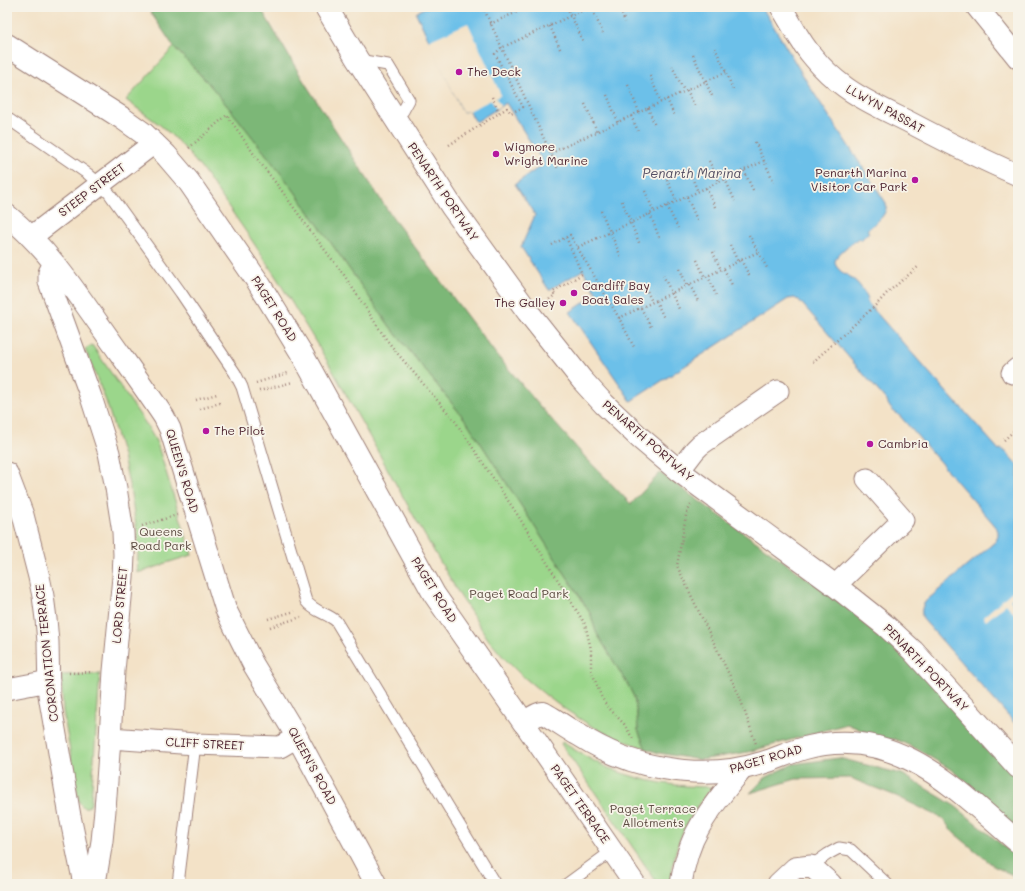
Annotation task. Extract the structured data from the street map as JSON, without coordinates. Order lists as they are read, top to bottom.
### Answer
{
  "streets": {
    "street": [
      "LLWYN PASSAT",
      "STEEP STREET",
      "PENARTH PORTWAY",
      "PAGET ROAD",
      "QUEEN'S ROAD",
      "LORD STREET",
      "CORONATION TERRACE",
      "CLIFF STREET",
      "PAGET TERRACE"
    ]
  },
  "crossings": [
    ["STEEP STREET", "PAGET ROAD"],
    ["STEEP STREET", "QUEEN'S ROAD"],
    ["PAGET ROAD", "PAGET TERRACE"],
    ["QUEEN'S ROAD", "LORD STREET"],
    ["QUEEN'S ROAD", "CLIFF STREET"],
    ["LORD STREET", "CLIFF STREET"]
  ],
  "water": ["Penarth Marina"],
  "parks": ["Queens Road Park", "Paget Road Park", "Paget Terrace Allotments"],
  "places": [
    "The Deck",
    "Wigmore Wright Marine",
    "Penarth Marina Visitor Car Park",
    "Cardiff Bay Boat Sales",
    "The Galley",
    "The Pilot",
    "Cambria"
  ]
}
